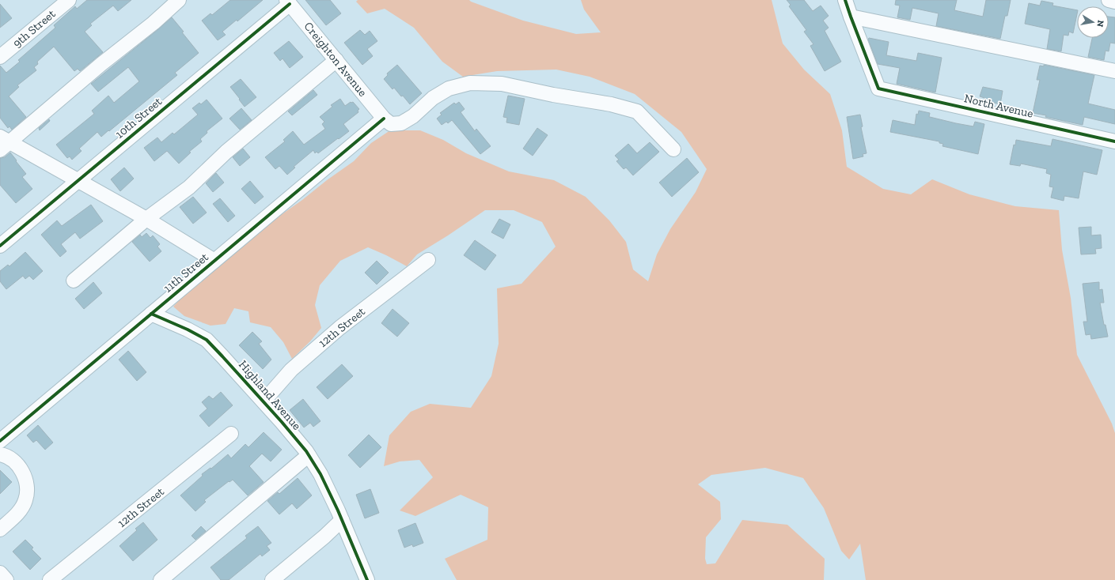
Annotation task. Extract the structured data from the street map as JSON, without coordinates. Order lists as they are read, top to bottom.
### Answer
{
  "streets": {
    "street": [
      "9th Street",
      "Creighton Avenue",
      "North Avenue",
      "10th Street",
      "11th Street",
      "12th Street",
      "Highland Avenue"
    ]
  },
  "crossings": [
    ["Creighton Avenue", "10th Street"],
    ["Creighton Avenue", "11th Street"],
    ["11th Street", "Highland Avenue"],
    ["12th Street", "Highland Avenue"]
  ],
  "north": "right"
}
